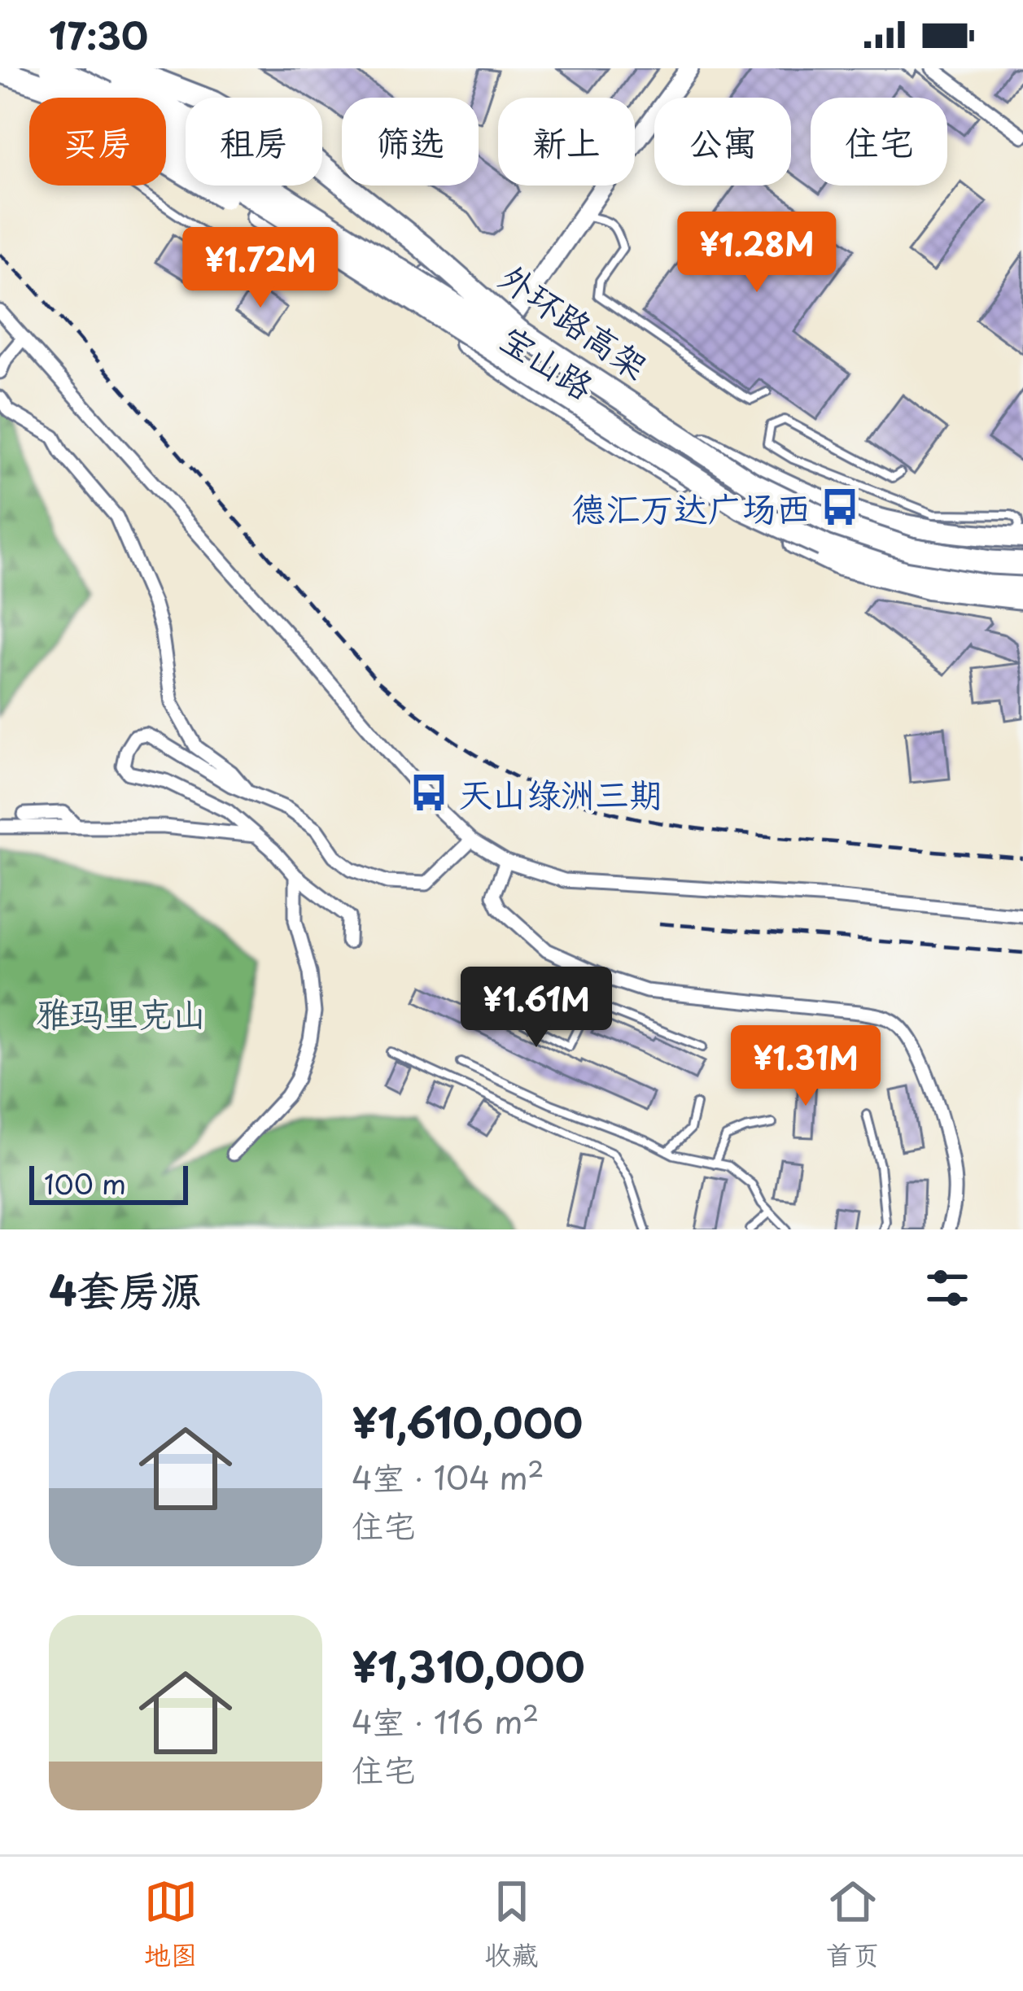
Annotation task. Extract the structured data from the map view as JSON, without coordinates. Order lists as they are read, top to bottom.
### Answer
{
  "streets": {
    "highway": ["外环路高架"],
    "main road": ["宝山路"]
  },
  "crossings": [
    ["外环路高架", "宝山路"]
  ],
  "parks": ["雅玛里克山"],
  "places": {
    "bus stop": ["德汇万达广场西", "天山绿洲三期"]
  },
  "scale_bar": "100 m",
  "page": {
    "status": "17:30",
    "chip": [
      "买房",
      "租房",
      "筛选",
      "新上",
      "公寓",
      "住宅"
    ],
    "price": [
      "¥1.28M",
      "¥1.72M",
      "¥1.61M",
      "¥1.31M"
    ],
    "scale": "100 m",
    "heading": "4套房源",
    "list": [
      {
        "name": "¥1,610,000",
        "note": "4室 · 104 m² · 住宅"
      },
      {
        "name": "¥1,310,000",
        "note": "4室 · 116 m² · 住宅"
      }
    ],
    "tabs": ["地图", "收藏", "首页"]
  }
}
